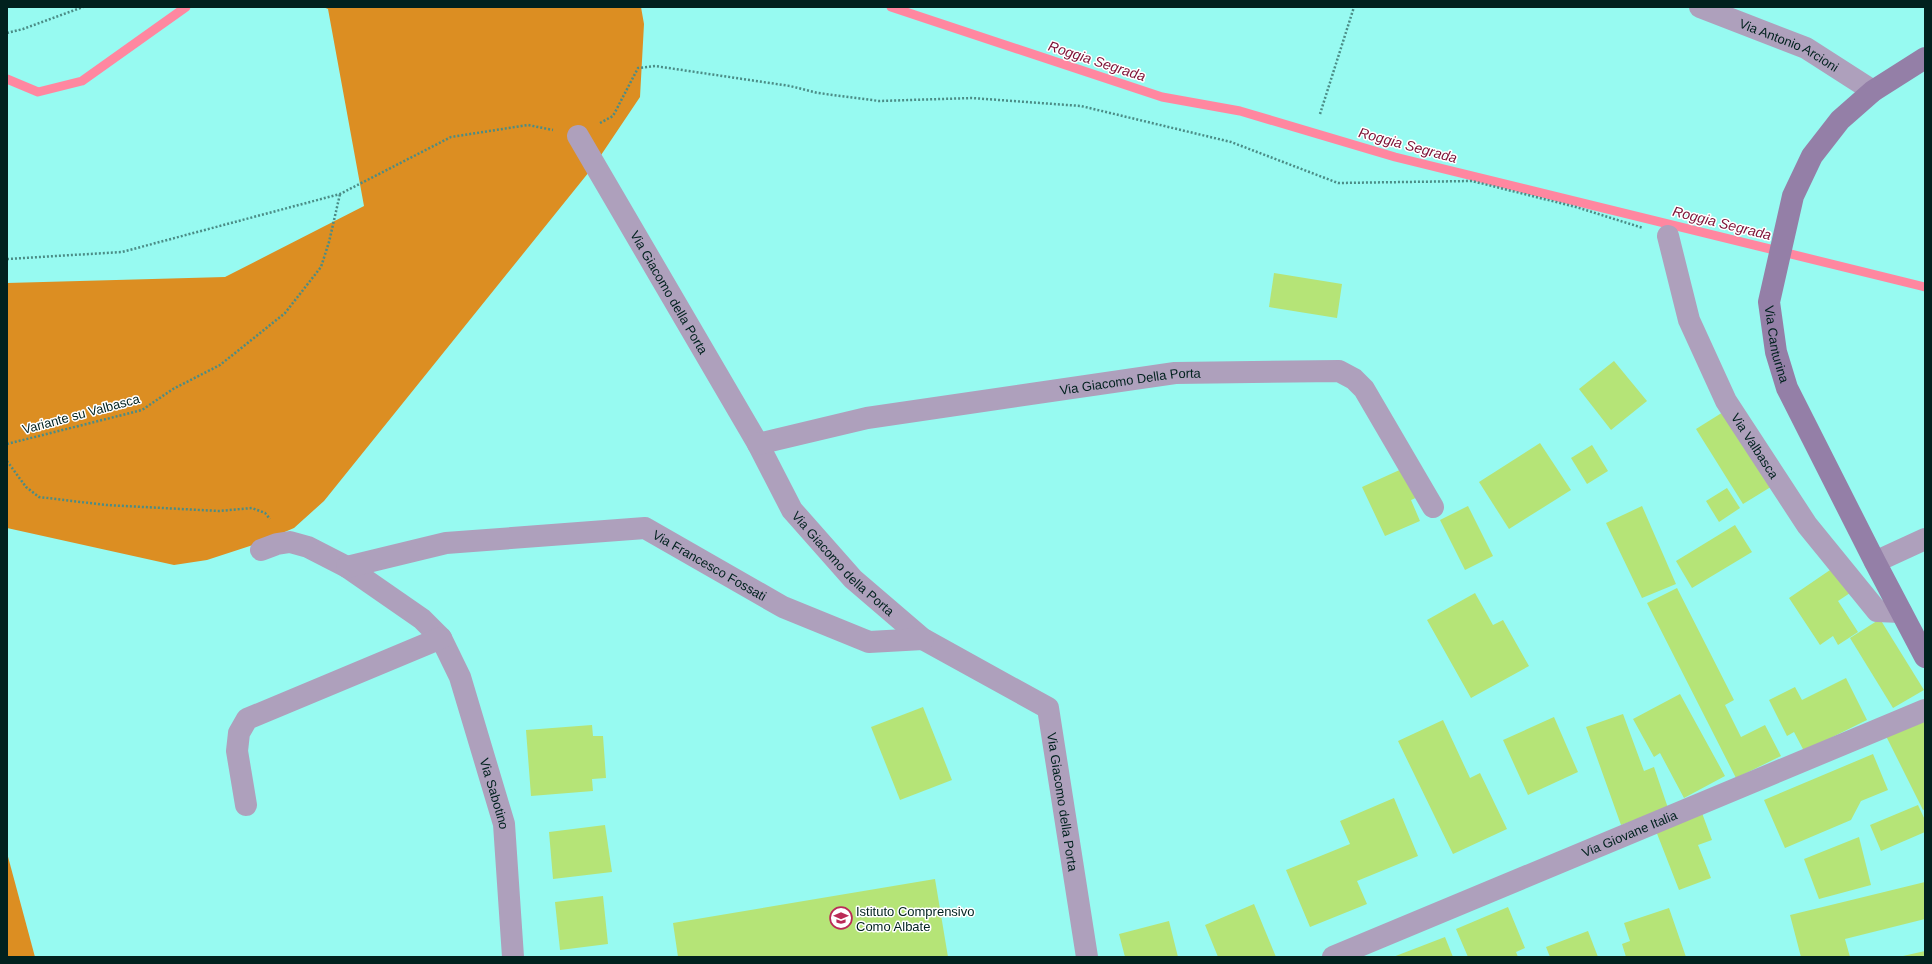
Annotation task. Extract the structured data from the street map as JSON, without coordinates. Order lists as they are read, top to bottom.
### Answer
{
  "streets": {
    "main road": ["Via Canturina"],
    "street": [
      "Via Antonio Arcioni",
      "Via Giacomo della Porta",
      "Via Giacomo Della Porta",
      "Via Valbasca",
      "Via Francesco Fossati",
      "Via Sabotino",
      "Via Giovane Italia"
    ],
    "path": ["Variante su Valbasca"]
  },
  "crossings": [
    ["Via Antonio Arcioni", "Via Canturina"],
    ["Via Giacomo della Porta", "Via Giacomo Della Porta"],
    ["Via Giacomo della Porta", "Via Francesco Fossati"],
    ["Via Canturina", "Via Valbasca"],
    ["Via Francesco Fossati", "Via Sabotino"]
  ],
  "water": ["Roggia Segrada"],
  "places": {
    "school or university": ["Istituto Comprensivo Como Albate"]
  }
}
